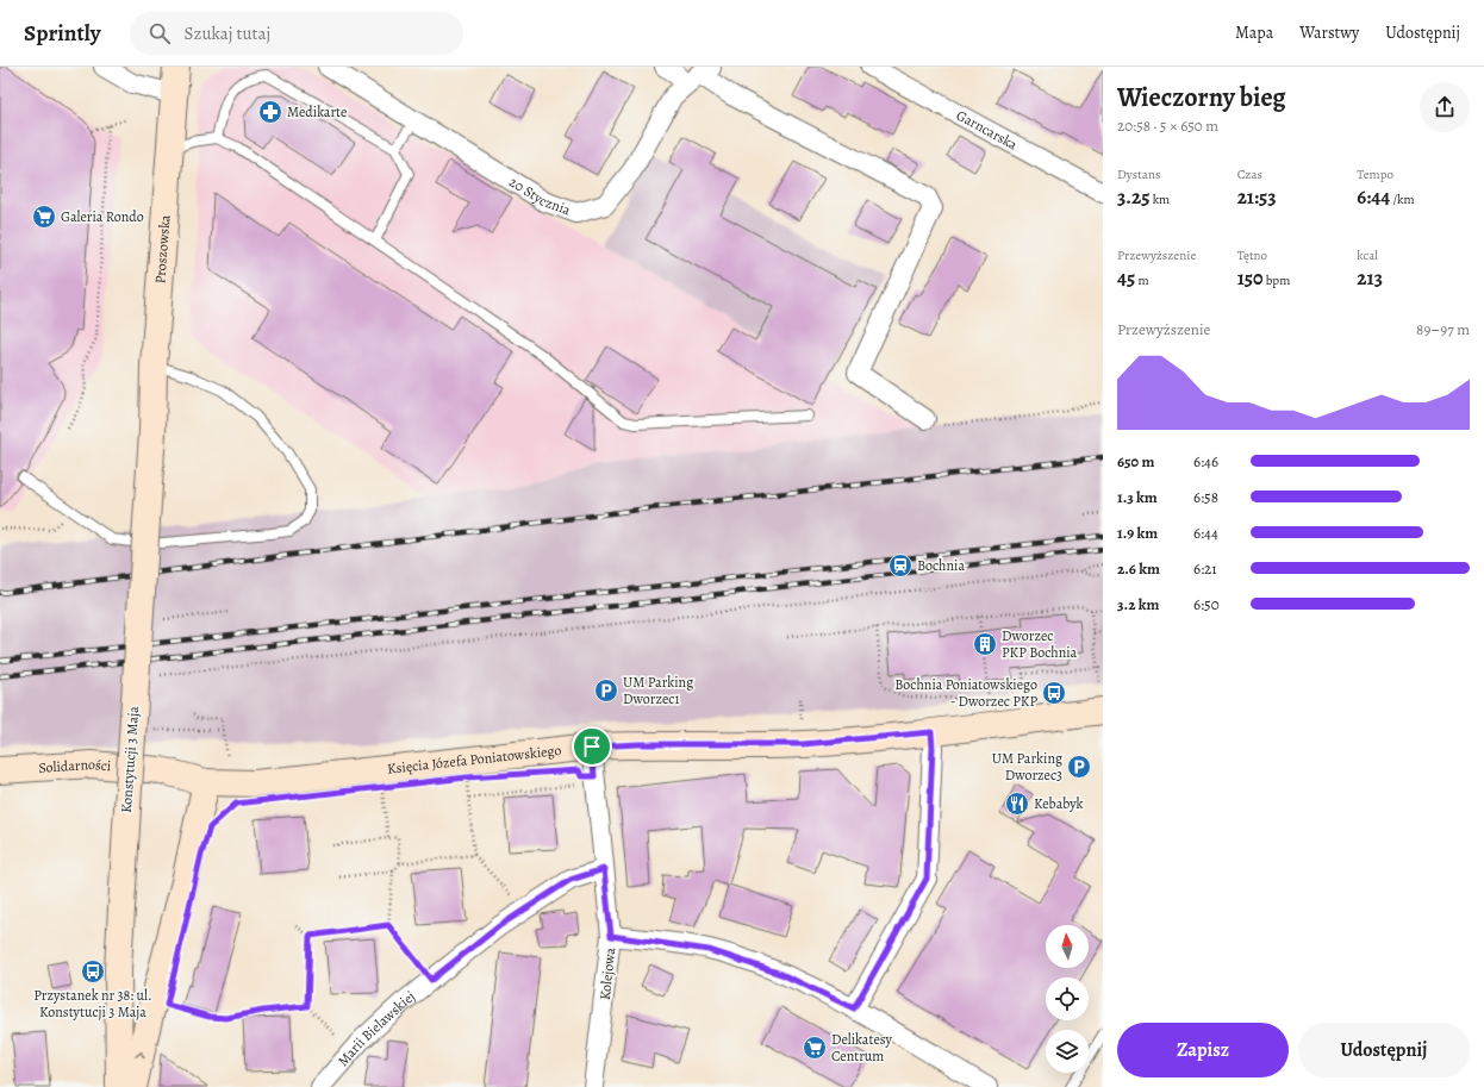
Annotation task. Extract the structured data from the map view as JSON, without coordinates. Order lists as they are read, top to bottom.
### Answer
{
  "streets": {
    "main road": [
      "Proszowska",
      "Konstytucji 3 Maja",
      "Księcia Józefa Poniatowskiego",
      "Solidarności"
    ],
    "street": [
      "Garncarska",
      "20 Stycznia",
      "Kolejowa",
      "Marii Bielawskiej"
    ]
  },
  "crossings": [
    ["Proszowska", "Konstytucji 3 Maja"],
    ["Księcia Józefa Poniatowskiego", "Solidarności"],
    ["Księcia Józefa Poniatowskiego", "Kolejowa"],
    ["Kolejowa", "Marii Bielawskiej"]
  ],
  "places": {
    "pharmacy": ["Medikarte"],
    "supermarket": ["Galeria Rondo", "Delikatesy Centrum"],
    "station": ["Bochnia"],
    "building": ["Dworzec PKP Bochnia"],
    "parking": ["UM Parking Dworzec1", "UM Parking Dworzec3"],
    "bus stop": ["Bochnia Poniatowskiego - Dworzec PKP", "Przystanek nr 38: ul. Konstytucji 3 Maja"],
    "restaurant": ["Kebabyk"]
  },
  "north": "top",
  "page": {
    "header": "Sprintly",
    "search": "Szukaj tutaj",
    "nav": ["Mapa", "Warstwy", "Udostępnij"],
    "heading": ["Wieczorny bieg", "20:58 · 5 × 650 m"],
    "stats": [
      ["Dystans", "3.25 km"],
      ["Czas", "21:53"],
      ["Tempo", "6:44 /km"],
      ["Przewyższenie", "45 m"],
      ["Tętno", "150 bpm"],
      ["kcal", "213"]
    ],
    "chart": ["Przewyższenie", "89–97 m"],
    "list": [
      {
        "name": "650 m",
        "note": "6:46"
      },
      {
        "name": "1.3 km",
        "note": "6:58"
      },
      {
        "name": "1.9 km",
        "note": "6:44"
      },
      {
        "name": "2.6 km",
        "note": "6:21"
      },
      {
        "name": "3.2 km",
        "note": "6:50"
      }
    ],
    "buttons": ["Zapisz", "Udostępnij"]
  }
}
